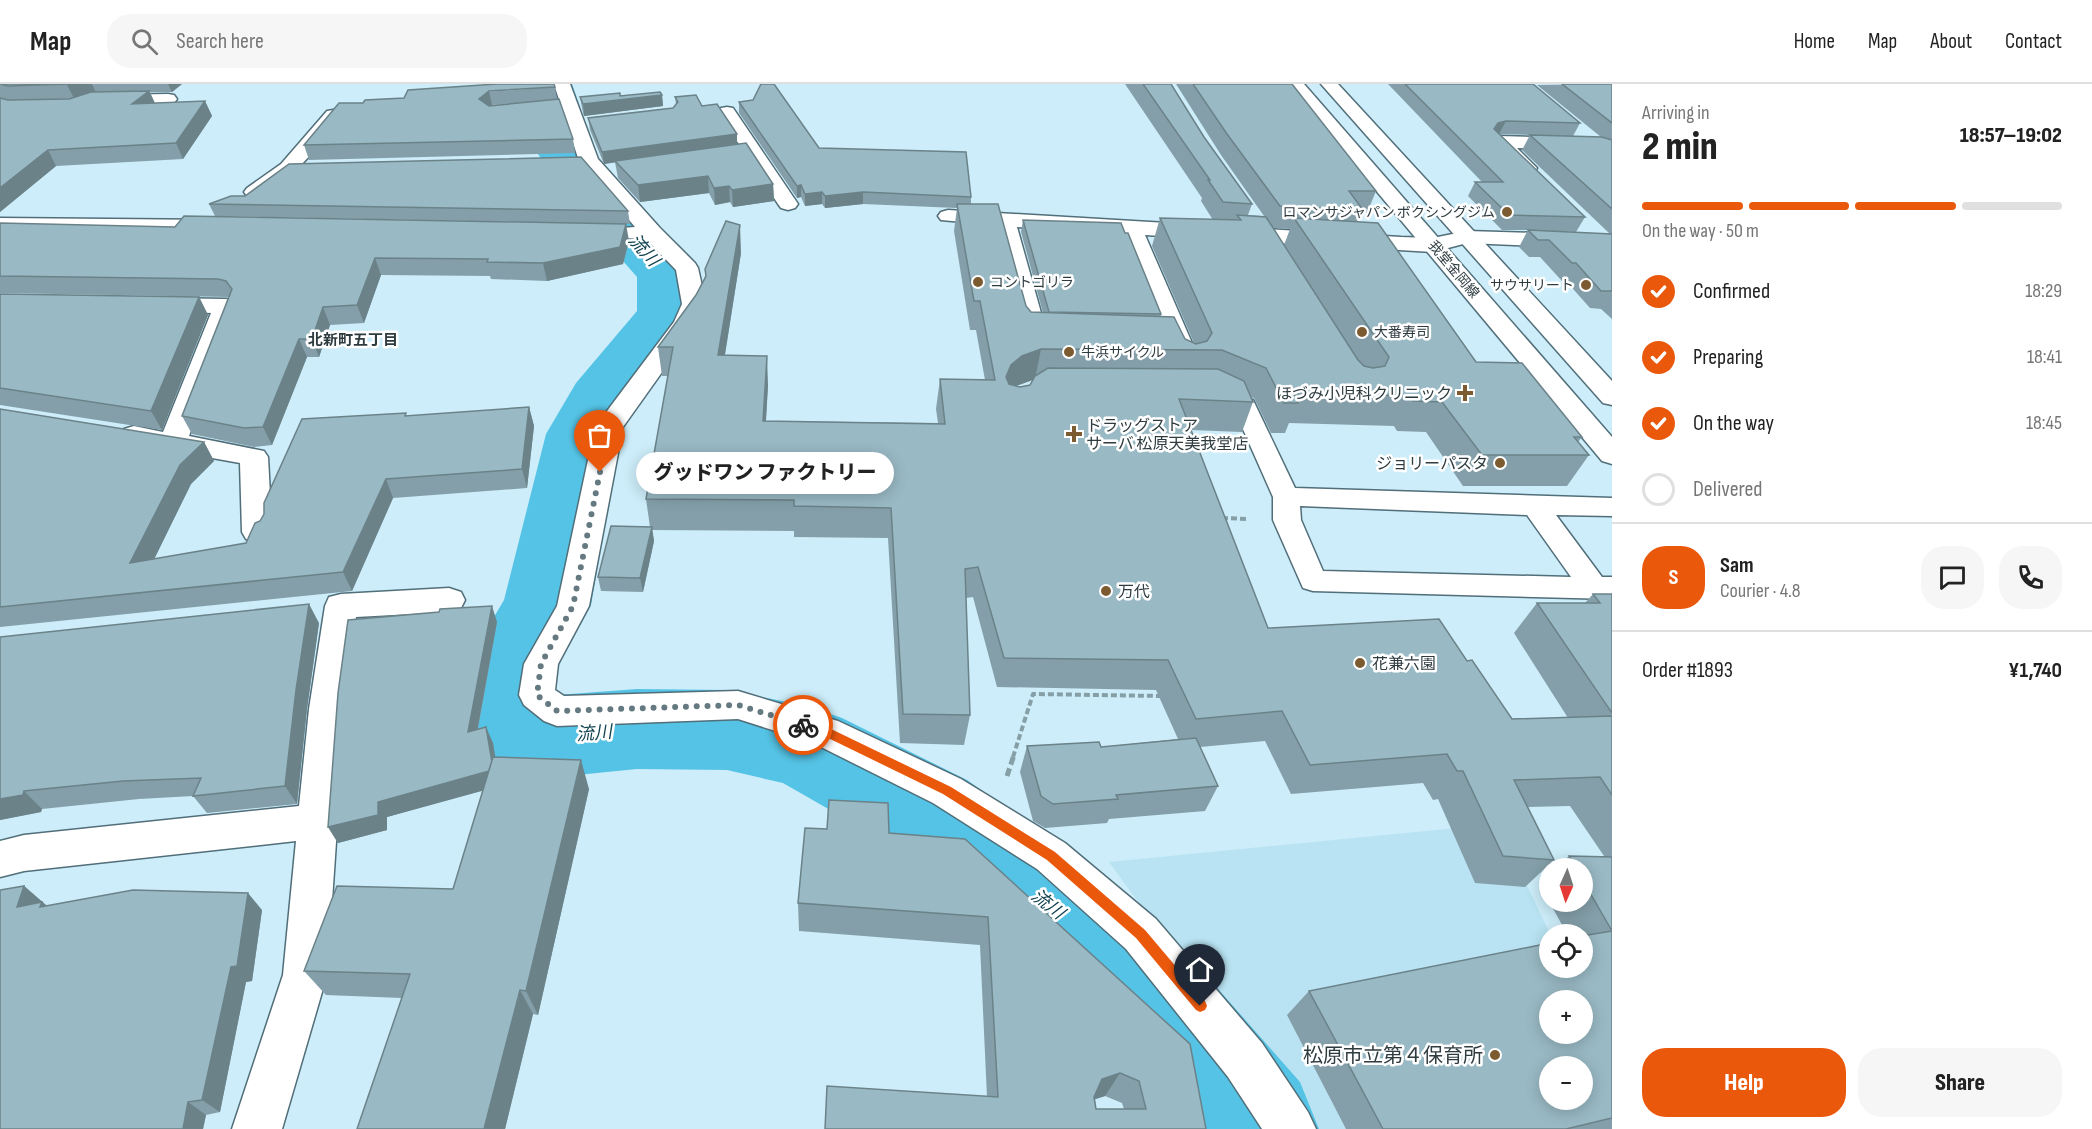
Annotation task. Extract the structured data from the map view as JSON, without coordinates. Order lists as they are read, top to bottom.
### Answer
{
  "streets": {
    "street": ["我堂金岡線"]
  },
  "districts": ["北新町五丁目"],
  "water": ["流川"],
  "places": {
    "other": [
      "ロマンサジャパン ボクシングジム",
      "コントゴリラ",
      "サウサリート",
      "大番寿司",
      "牛浜サイクル",
      "ジョリーパスタ",
      "グッドワン ファクトリー",
      "万代",
      "花兼六園",
      "松原市立第４保育所"
    ],
    "health": ["ほづみ小児科クリニック", "ドラッグストア サーバ 松原天美我堂店"]
  },
  "north": "bottom",
  "page": {
    "header": "Map",
    "search": "Search here",
    "nav": [
      "Home",
      "Map",
      "About",
      "Contact"
    ],
    "heading": ["2 min", "Arriving in", "18:57–19:02"],
    "panel": [
      "Sam",
      "Courier · 4.8",
      "Order #1893",
      "¥1,740"
    ],
    "bar": "On the way · 50 m",
    "list": [
      ["Confirmed", "18:29"],
      ["Preparing", "18:41"],
      ["On the way", "18:45"],
      "Delivered"
    ],
    "bubble": "グッドワン ファクトリー",
    "round": "S",
    "map_buttons": ["+", "−"],
    "buttons": ["Help", "Share"]
  }
}
